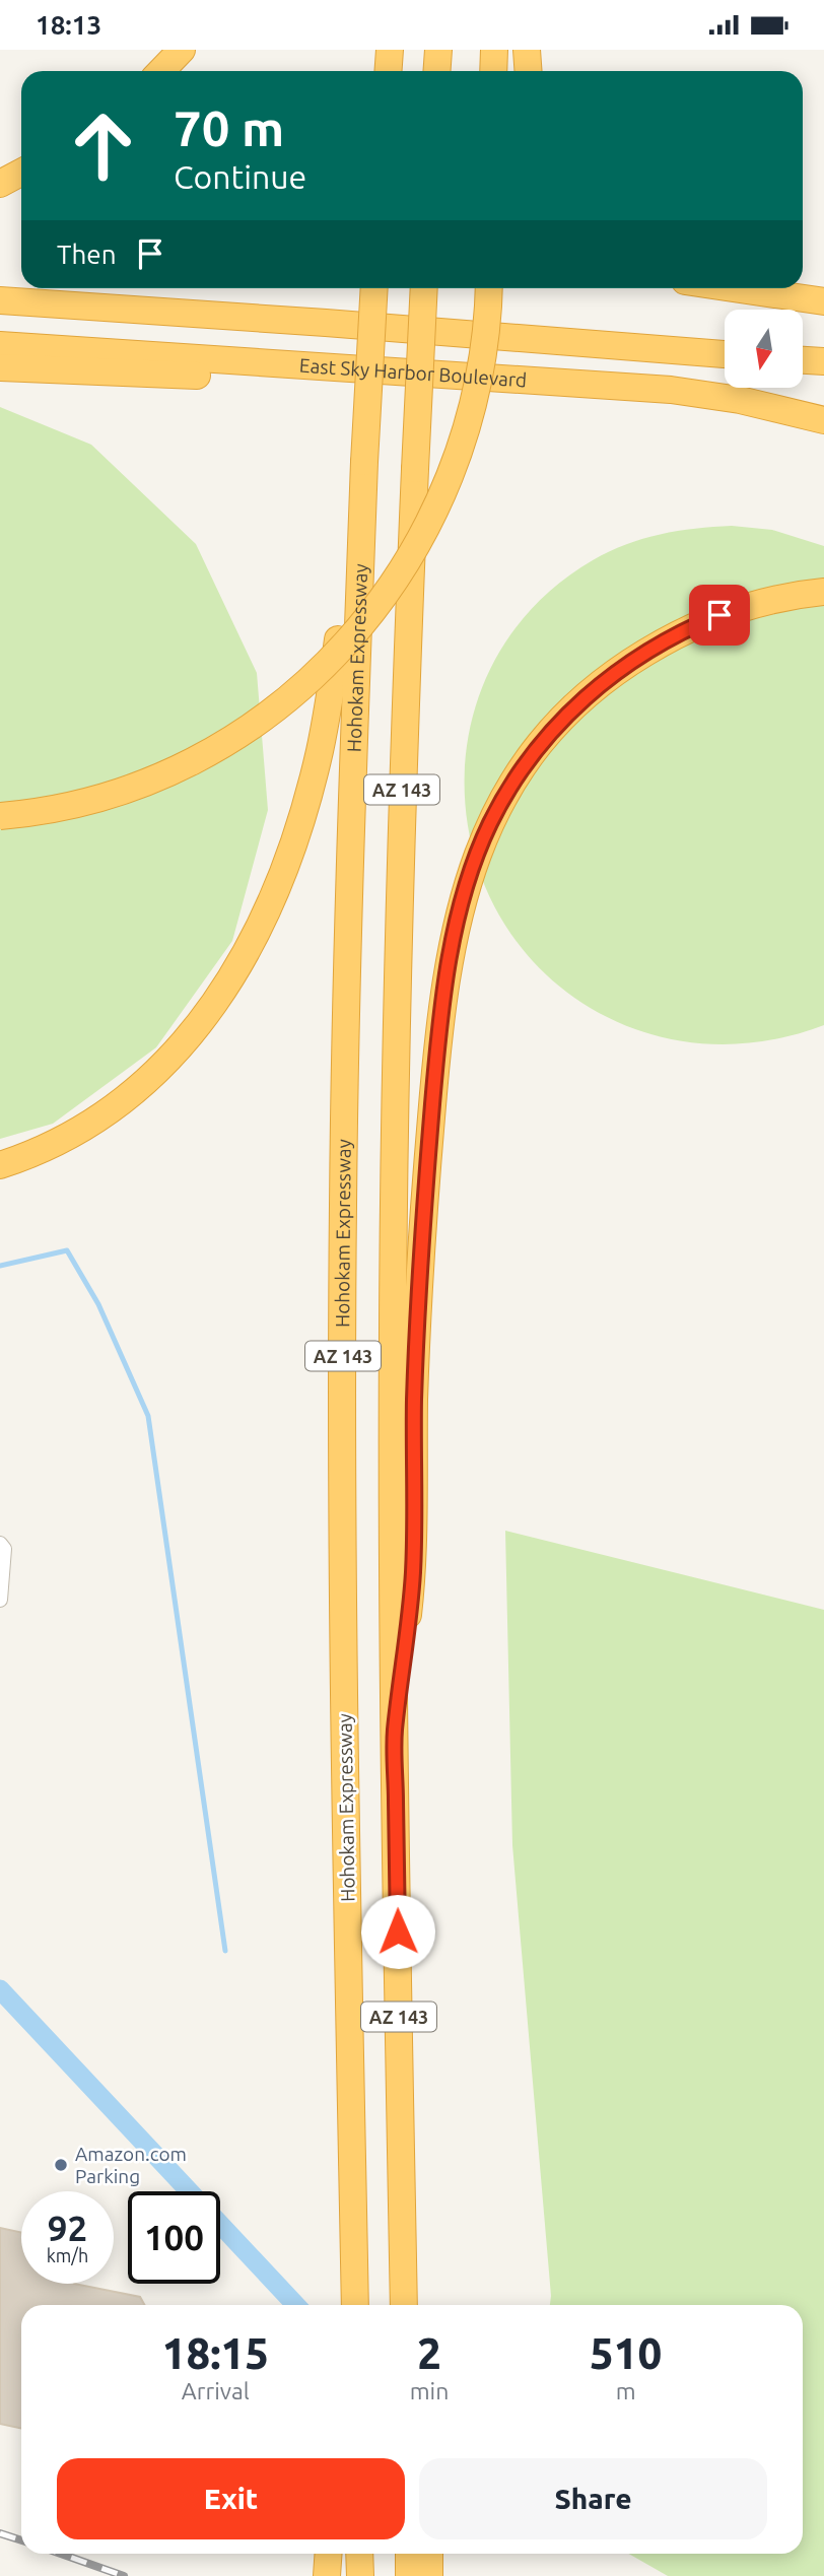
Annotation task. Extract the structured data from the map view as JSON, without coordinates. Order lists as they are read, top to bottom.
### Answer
{
  "streets": {
    "highway": ["East Sky Harbor Boulevard", "Hohokam Expressway", "AZ 143"]
  },
  "places": ["Amazon.com Parking"],
  "north": "bottom",
  "page": {
    "status": "18:13",
    "turn": ["70 m", "Continue"],
    "then": "Then",
    "speed": "92 km/h",
    "limit": "100",
    "eta": [
      "18:15",
      "Arrival",
      "2",
      "min",
      "510",
      "m"
    ],
    "buttons": ["Exit", "Share"]
  }
}
